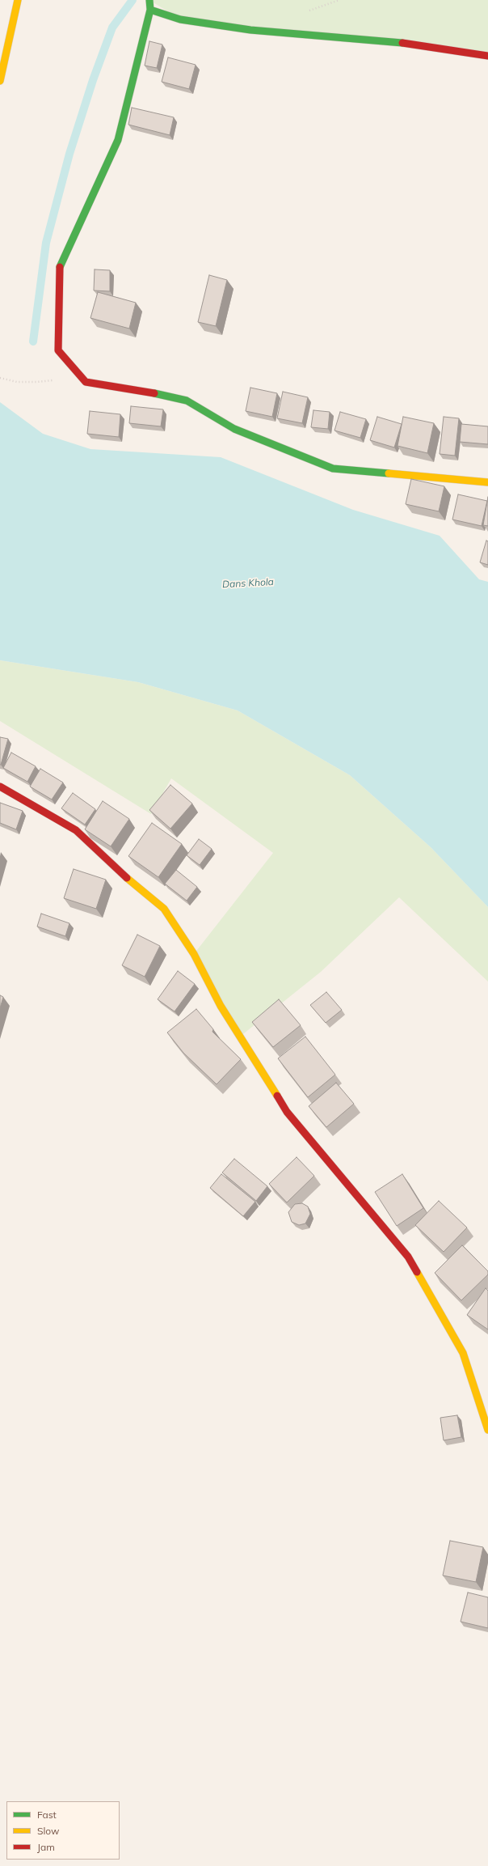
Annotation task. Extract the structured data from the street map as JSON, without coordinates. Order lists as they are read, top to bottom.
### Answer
{
  "water": ["Dans Khola"],
  "legend": ["Fast", "Slow", "Jam"]
}
